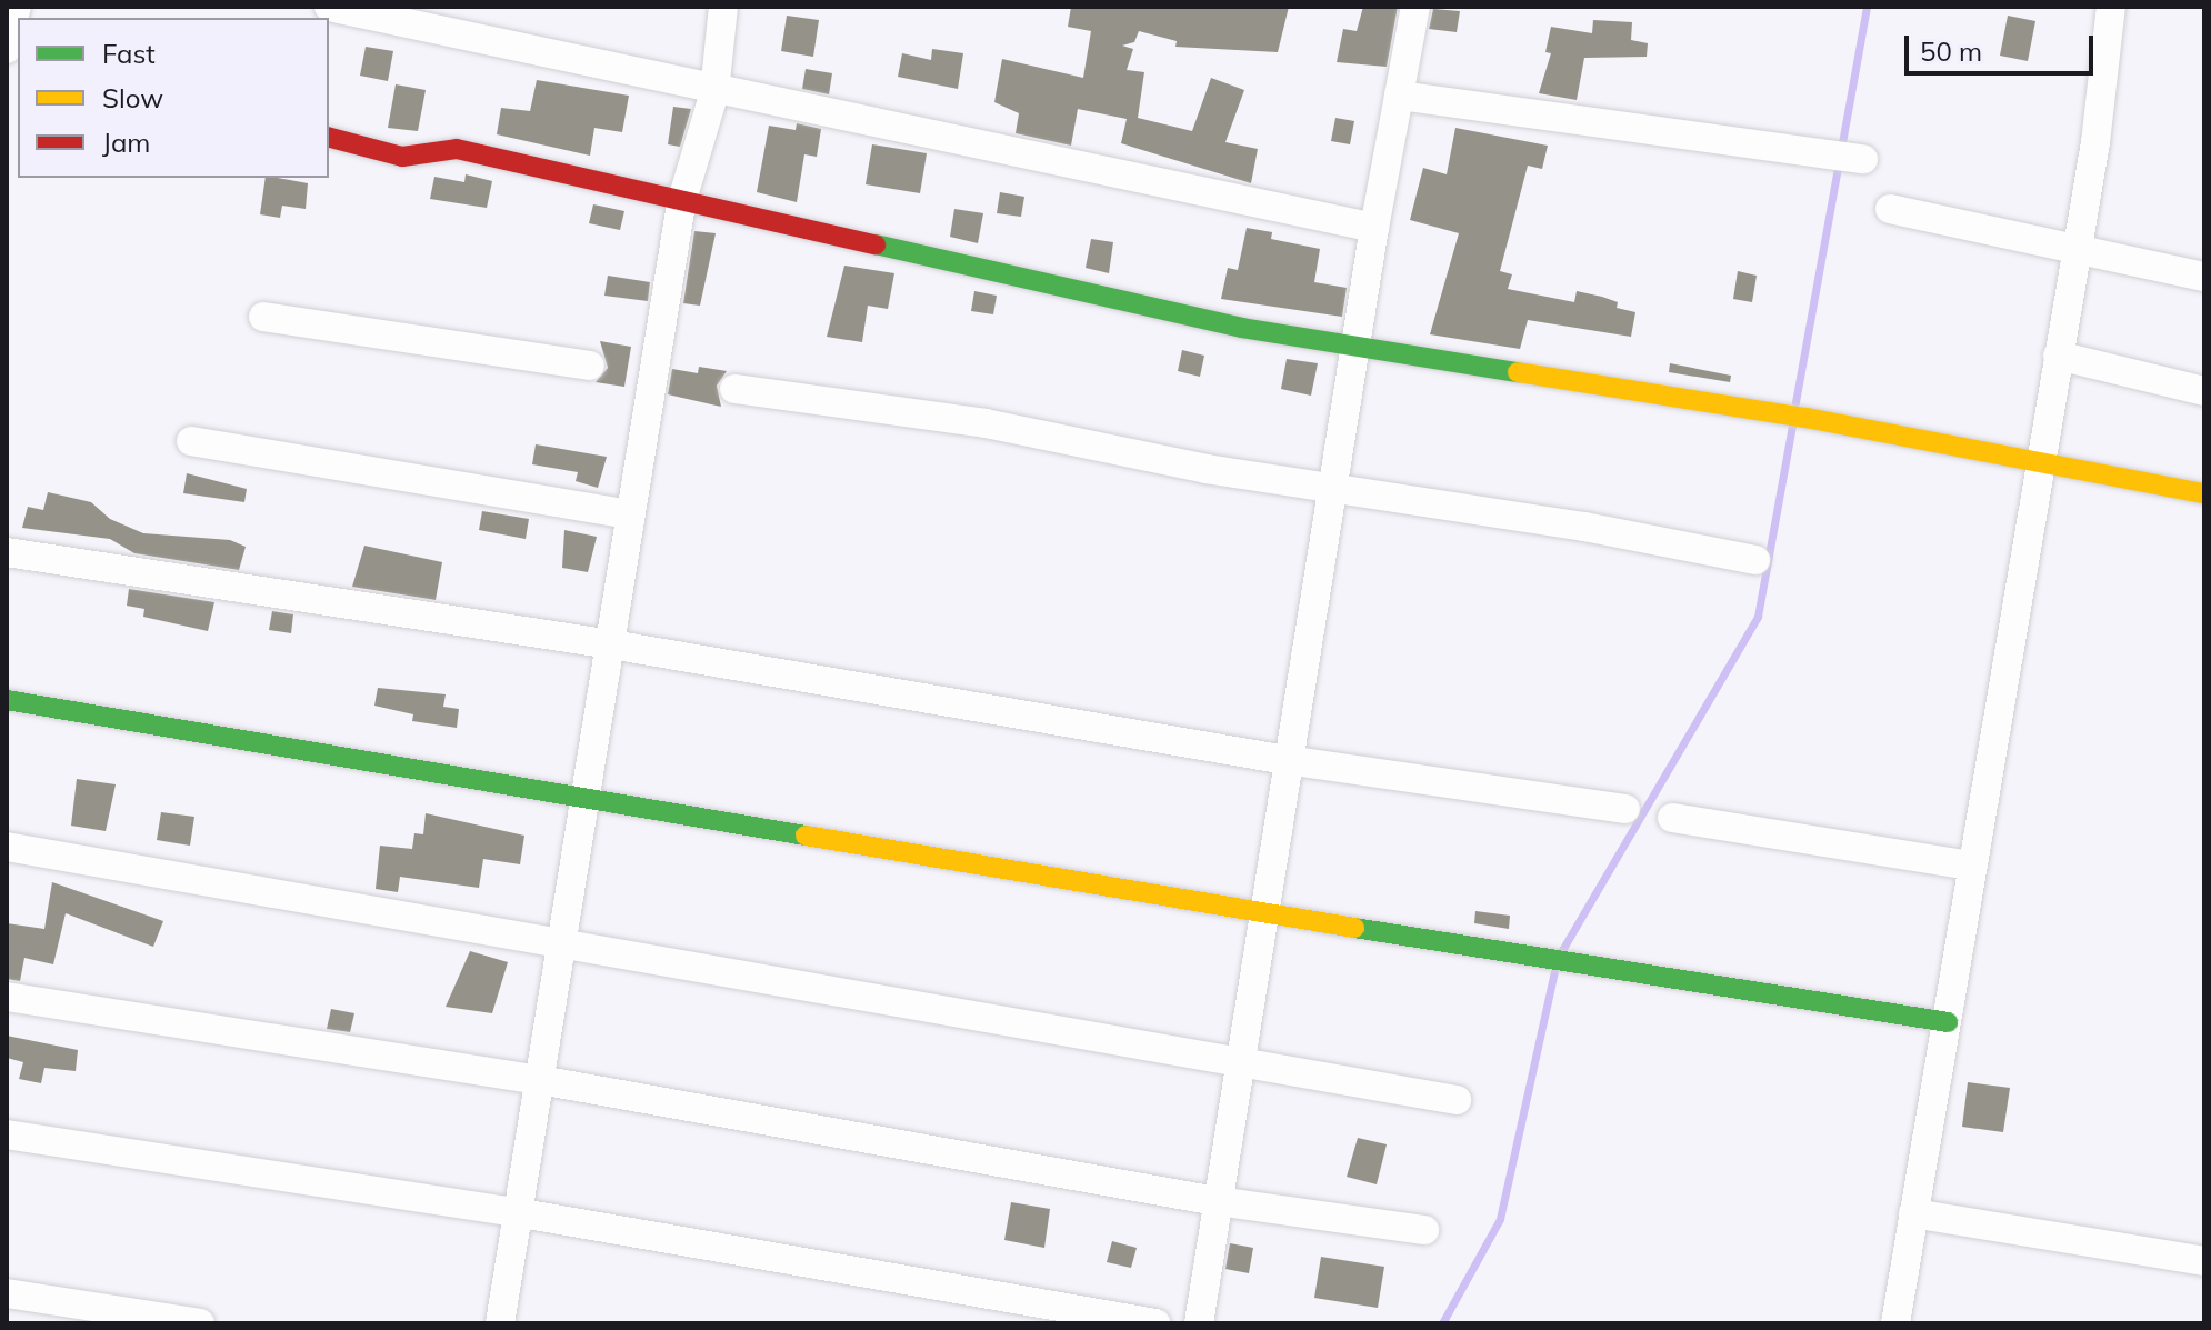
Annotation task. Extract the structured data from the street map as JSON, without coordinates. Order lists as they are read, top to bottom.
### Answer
{
  "legend": ["Fast", "Slow", "Jam"],
  "scale_bar": "50 m"
}
